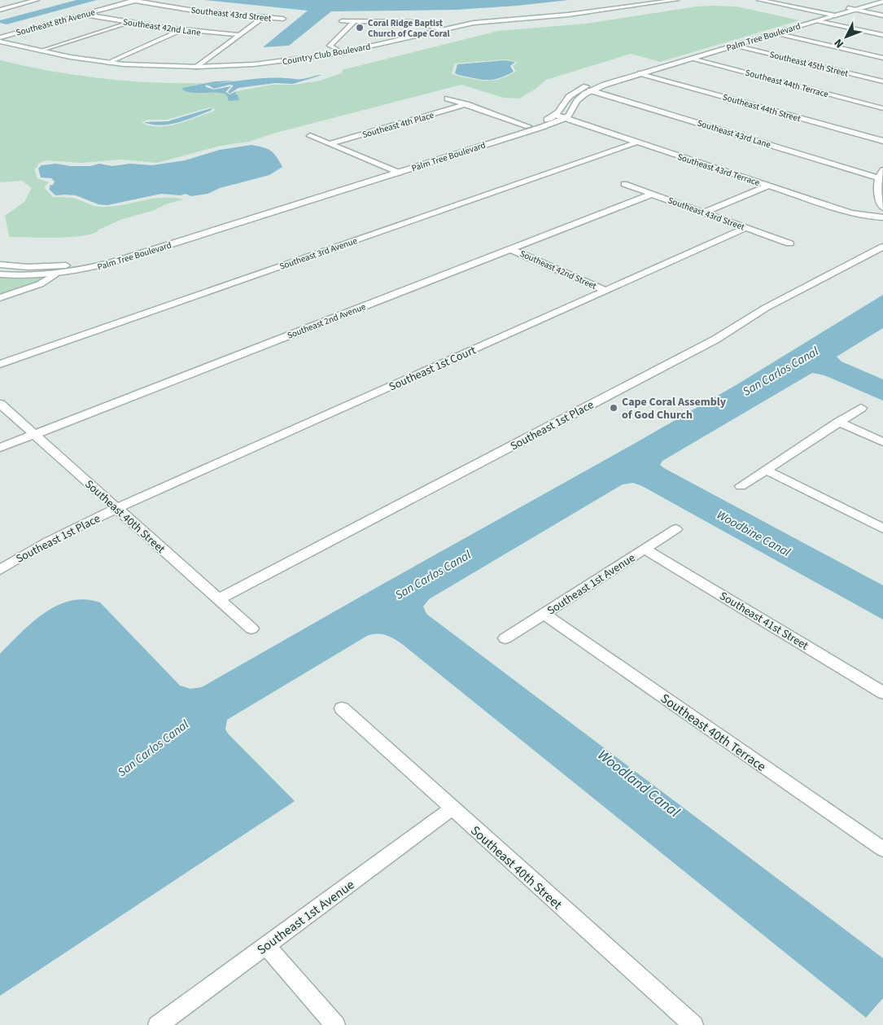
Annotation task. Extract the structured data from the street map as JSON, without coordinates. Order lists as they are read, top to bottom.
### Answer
{
  "streets": {
    "street": [
      "Southeast 43rd Street",
      "Southeast 8th Avenue",
      "Southeast 42nd Lane",
      "Palm Tree Boulevard",
      "Country Club Boulevard",
      "Southeast 45th Street",
      "Southeast 44th Terrace",
      "Southeast 44th Street",
      "Southeast 4th Place",
      "Southeast 43rd Lane",
      "Southeast 43rd Terrace",
      "Southeast 3rd Avenue",
      "Southeast 42nd Street",
      "Southeast 2nd Avenue",
      "Southeast 1st Court",
      "Southeast 1st Place",
      "Southeast 40th Street",
      "Southeast 1st Avenue",
      "Southeast 41st Street",
      "Southeast 40th Terrace"
    ]
  },
  "crossings": [
    ["Southeast 43rd Street", "Southeast 8th Avenue"],
    ["Southeast 43rd Street", "Southeast 2nd Avenue"],
    ["Southeast 43rd Street", "Southeast 1st Court"],
    ["Southeast 8th Avenue", "Southeast 42nd Lane"],
    ["Southeast 8th Avenue", "Country Club Boulevard"],
    ["Palm Tree Boulevard", "Southeast 45th Street"],
    ["Palm Tree Boulevard", "Southeast 44th Terrace"],
    ["Palm Tree Boulevard", "Southeast 44th Street"],
    ["Palm Tree Boulevard", "Southeast 43rd Lane"],
    ["Palm Tree Boulevard", "Southeast 43rd Terrace"],
    ["Southeast 43rd Terrace", "Southeast 3rd Avenue"],
    ["Southeast 42nd Street", "Southeast 2nd Avenue"],
    ["Southeast 42nd Street", "Southeast 1st Court"],
    ["Southeast 2nd Avenue", "Southeast 40th Street"],
    ["Southeast 1st Court", "Southeast 1st Place"],
    ["Southeast 1st Court", "Southeast 40th Street"],
    ["Southeast 1st Place", "Southeast 40th Street"],
    ["Southeast 40th Street", "Southeast 1st Avenue"],
    ["Southeast 1st Avenue", "Southeast 41st Street"],
    ["Southeast 1st Avenue", "Southeast 40th Terrace"]
  ],
  "water": ["San Carlos Canal", "Woodbine Canal", "Woodland Canal"],
  "places": ["Coral Ridge Baptist Church of Cape Coral", "Cape Coral Assembly of God Church"],
  "north": "bottom left"
}
